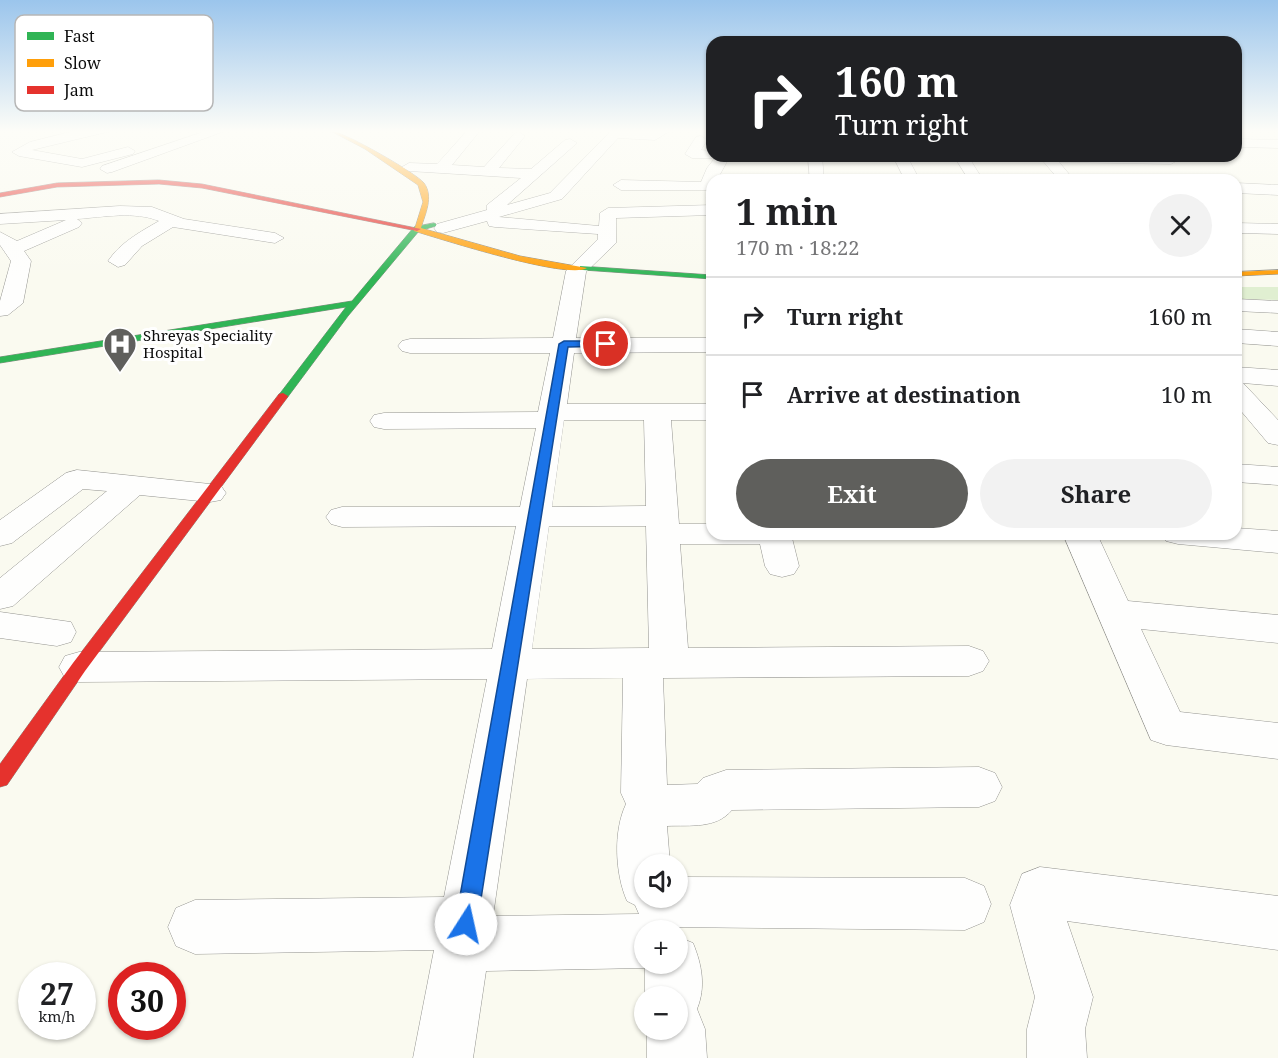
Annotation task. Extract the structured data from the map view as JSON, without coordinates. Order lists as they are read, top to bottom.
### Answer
{
  "places": {
    "hospital": ["Shreyas Speciality Hospital"]
  },
  "legend": ["Fast", "Slow", "Jam"],
  "page": {
    "turn": ["160 m", "Turn right"],
    "heading": ["1 min", "170 m · 18:22"],
    "list": [
      {
        "name": "Turn right",
        "value": "160 m"
      },
      {
        "name": "Arrive at destination",
        "value": "10 m"
      }
    ],
    "buttons": ["Exit", "Share"],
    "map_buttons": ["+", "−"],
    "speed": "27 km/h",
    "limit": "30"
  }
}
